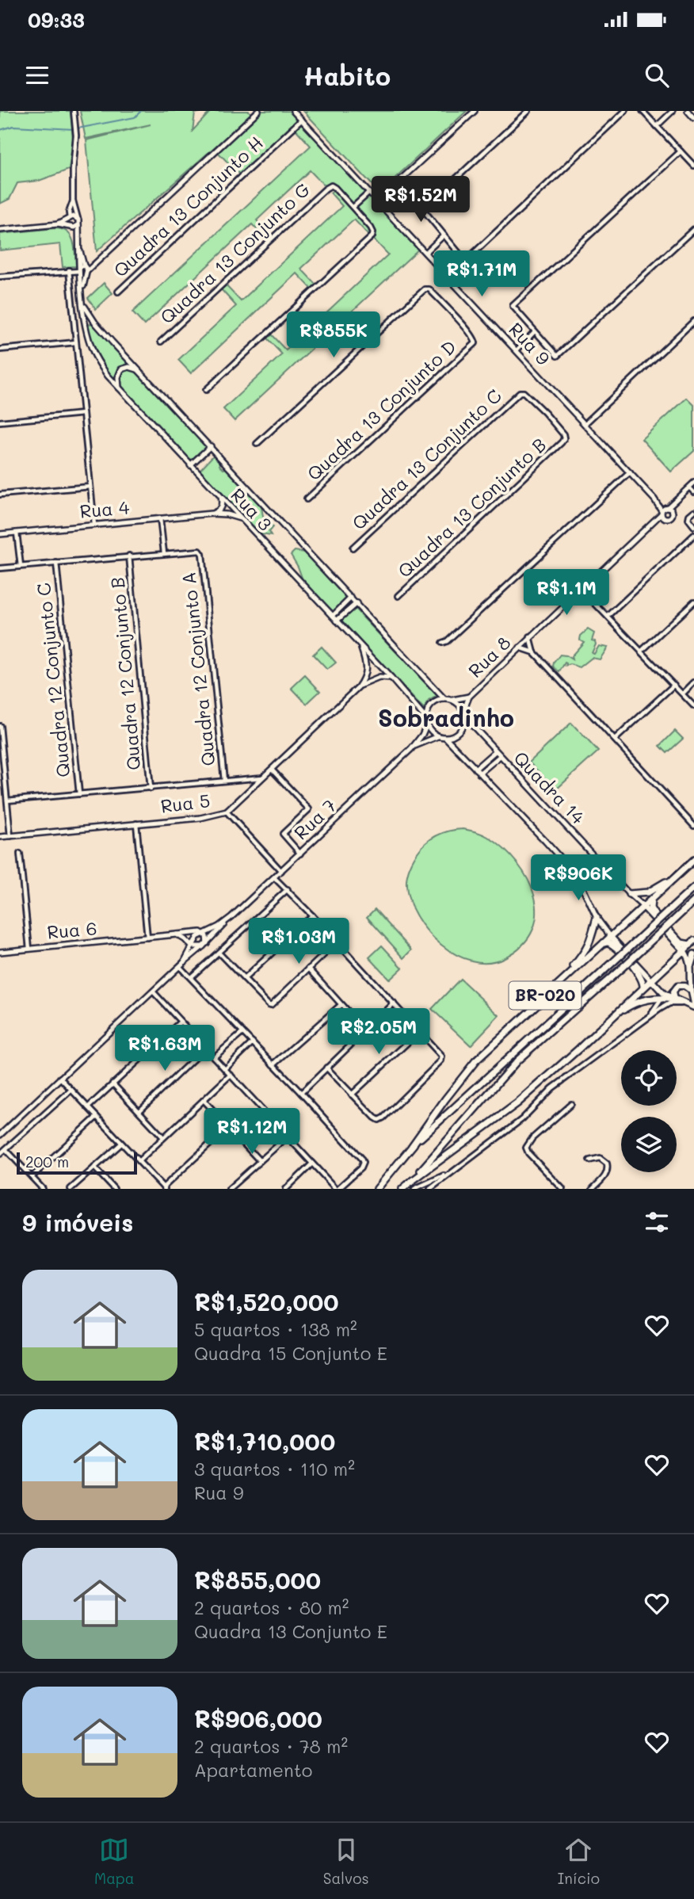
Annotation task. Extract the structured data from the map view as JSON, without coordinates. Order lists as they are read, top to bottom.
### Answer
{
  "streets": {
    "highway": ["BR-020"],
    "main road": [
      "Rua 9",
      "Rua 4",
      "Rua 3",
      "Rua 8",
      "Quadra 14",
      "Rua 5",
      "Rua 7",
      "Rua 6"
    ],
    "street": [
      "Quadra 13 Conjunto H",
      "Quadra 13 Conjunto G",
      "Quadra 13 Conjunto D",
      "Quadra 13 Conjunto C",
      "Quadra 13 Conjunto B",
      "Quadra 12 Conjunto A",
      "Quadra 12 Conjunto B",
      "Quadra 12 Conjunto C"
    ]
  },
  "crossings": [
    ["Quadra 13 Conjunto H", "Rua 9"],
    ["Quadra 13 Conjunto C", "Quadra 13 Conjunto B"],
    ["Rua 4", "Rua 3"],
    ["Rua 3", "Rua 8"],
    ["Rua 3", "Quadra 14"],
    ["Rua 3", "Rua 7"],
    ["Rua 8", "Quadra 14"],
    ["Rua 8", "Rua 7"],
    ["Quadra 14", "Rua 7"],
    ["Quadra 14", "BR-020"],
    ["Rua 7", "Rua 6"]
  ],
  "districts": ["Sobradinho"],
  "scale_bar": "200 m",
  "page": {
    "status": "09:33",
    "header": "Habito",
    "price": [
      "R$1.52M",
      "R$1.71M",
      "R$855K",
      "R$1.1M",
      "R$906K",
      "R$1.03M",
      "R$2.05M",
      "R$1.63M",
      "R$1.12M"
    ],
    "scale": "200 m",
    "heading": "9 imóveis",
    "list": [
      {
        "name": "R$1,520,000",
        "note": "5 quartos · 138 m² · Quadra 15 Conjunto E"
      },
      {
        "name": "R$1,710,000",
        "note": "3 quartos · 110 m² · Rua 9"
      },
      {
        "name": "R$855,000",
        "note": "2 quartos · 80 m² · Quadra 13 Conjunto E"
      },
      {
        "name": "R$906,000",
        "note": "2 quartos · 78 m² · Apartamento"
      }
    ],
    "tabs": ["Mapa", "Salvos", "Início"]
  }
}
